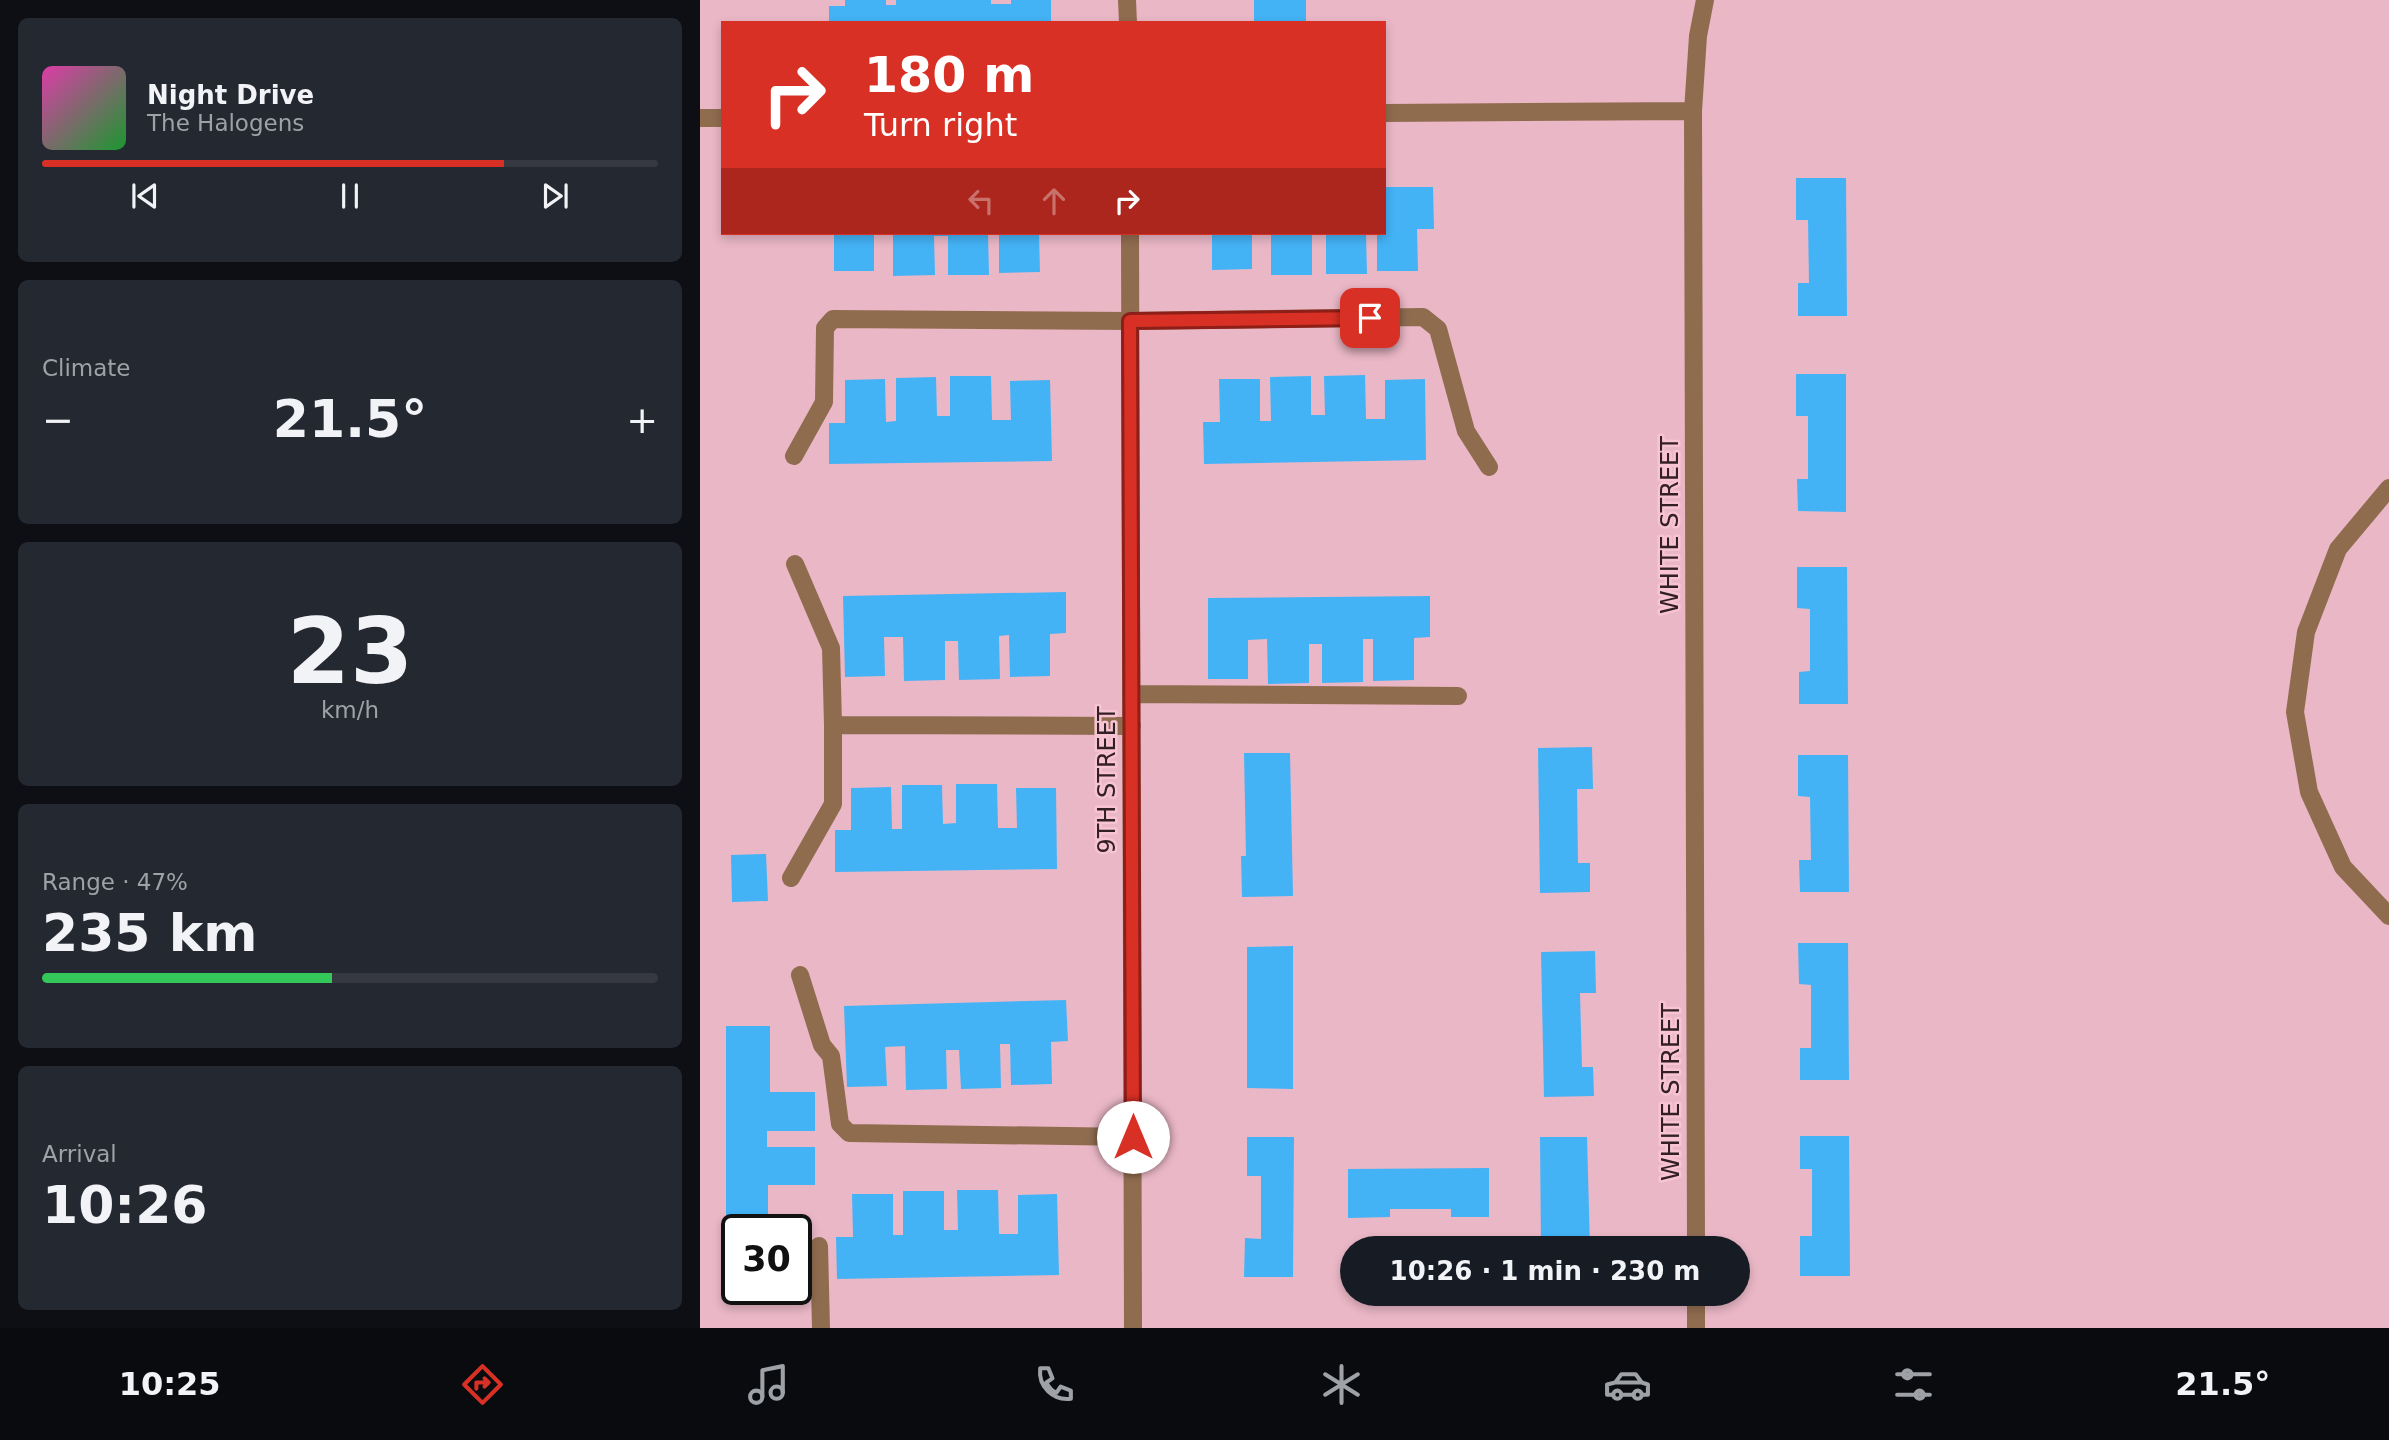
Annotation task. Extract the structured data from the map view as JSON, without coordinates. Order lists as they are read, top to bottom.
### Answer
{
  "streets": {
    "street": ["WHITE STREET", "9TH STREET"]
  },
  "page": {
    "turn": ["180 m", "Turn right"],
    "song": ["Night Drive", "The Halogens"],
    "tile": [
      "Climate",
      ["23", "km/h"],
      ["Range · 47%", "235 km"],
      ["Arrival", "10:26"]
    ],
    "heat": ["−", "21.5°", "+"],
    "limit": "30",
    "trip": "10:26 · 1 min · 230 m",
    "tabs": ["10:25", "21.5°"]
  }
}
